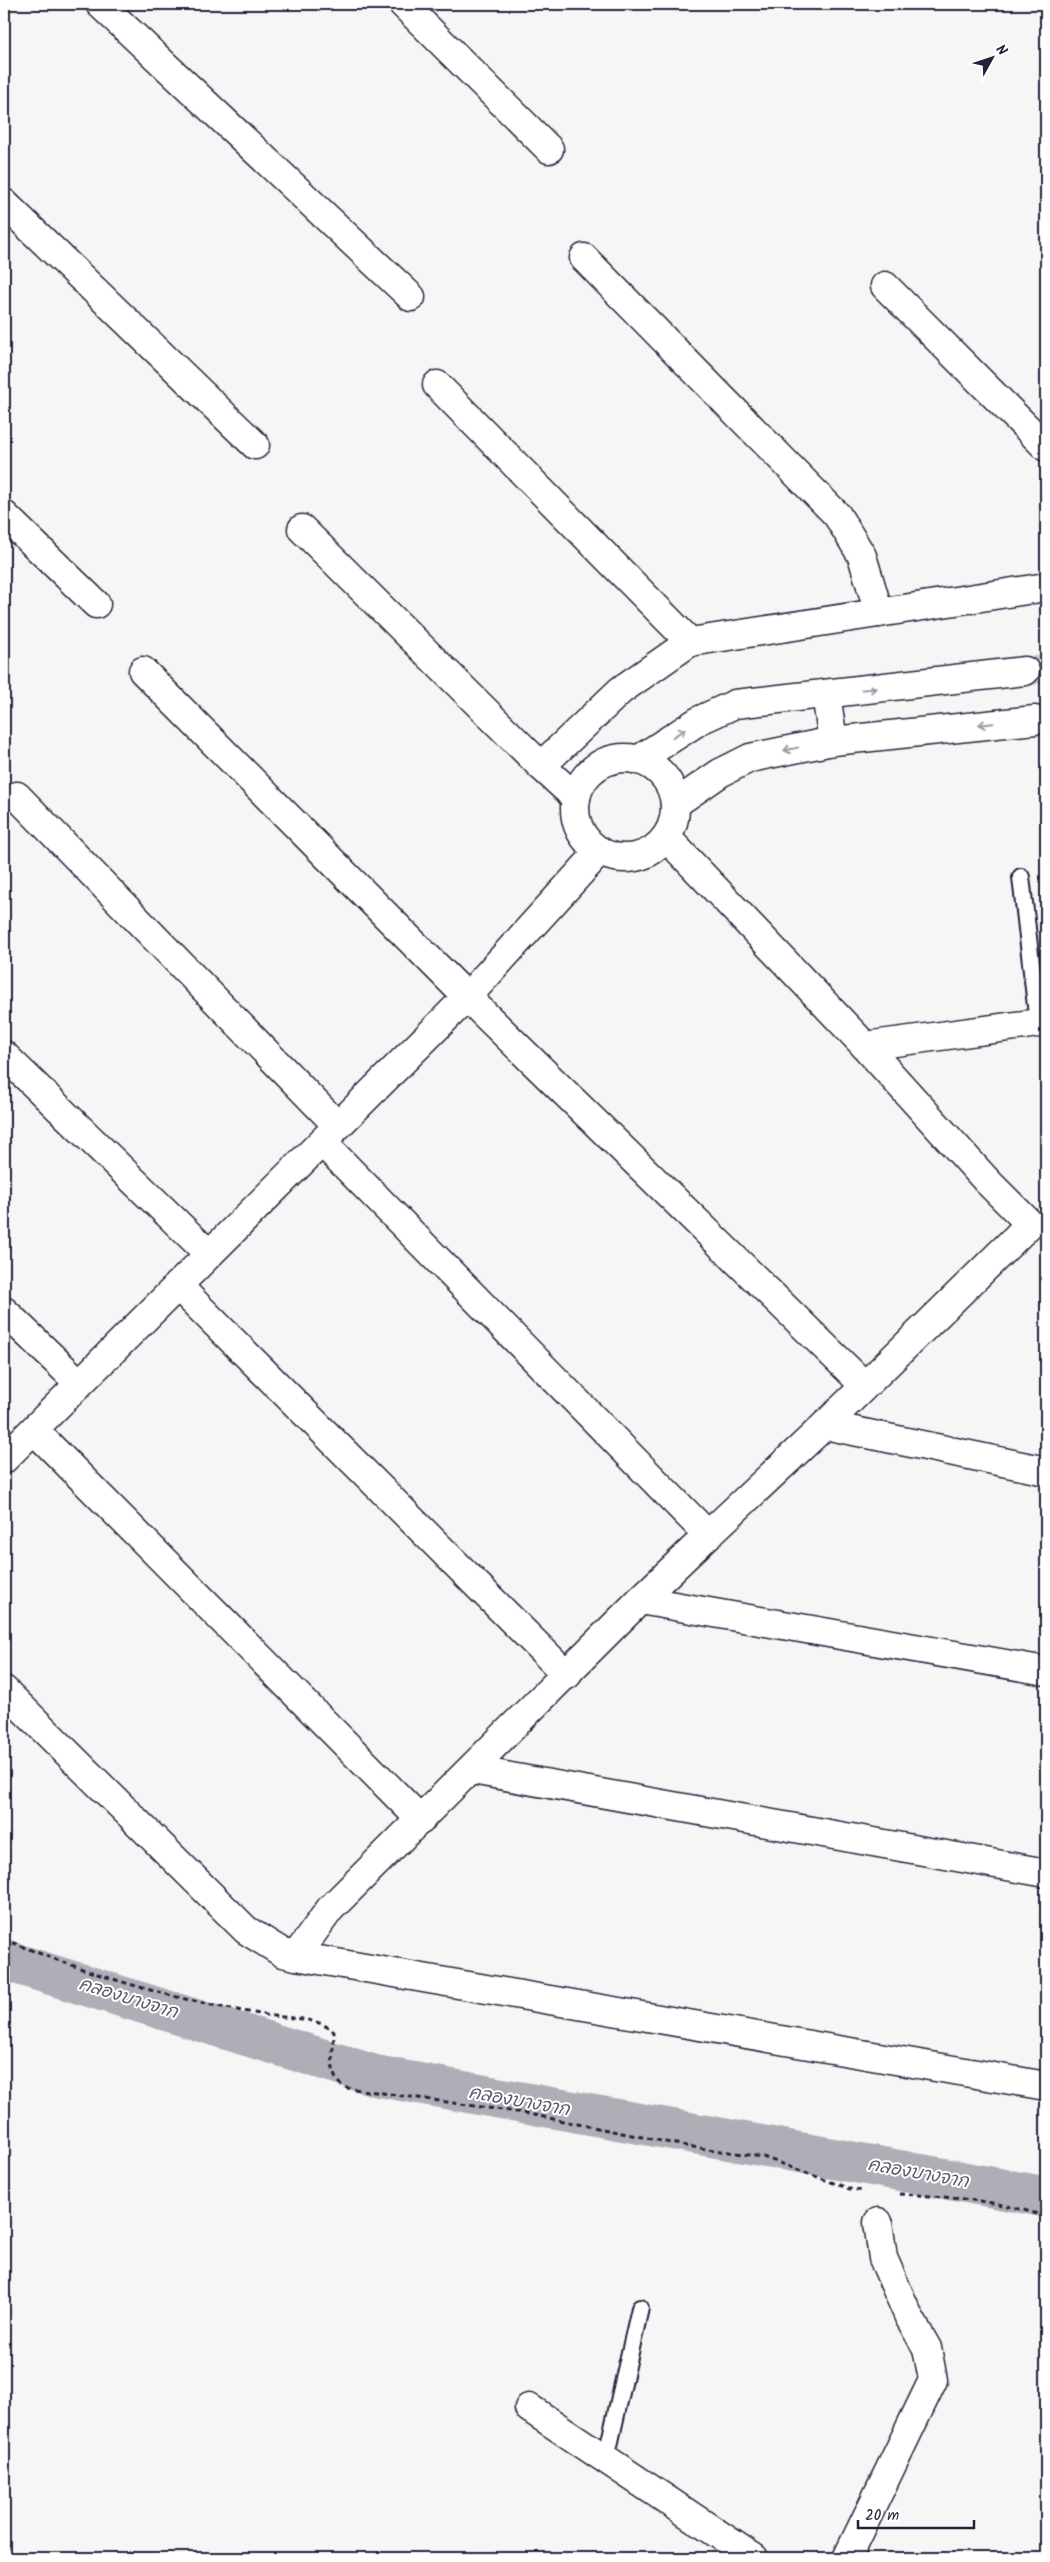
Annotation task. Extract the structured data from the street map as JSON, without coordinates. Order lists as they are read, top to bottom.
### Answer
{
  "water": ["คลองบางจาก"],
  "scale_bar": "20 m",
  "north": "top right"
}
